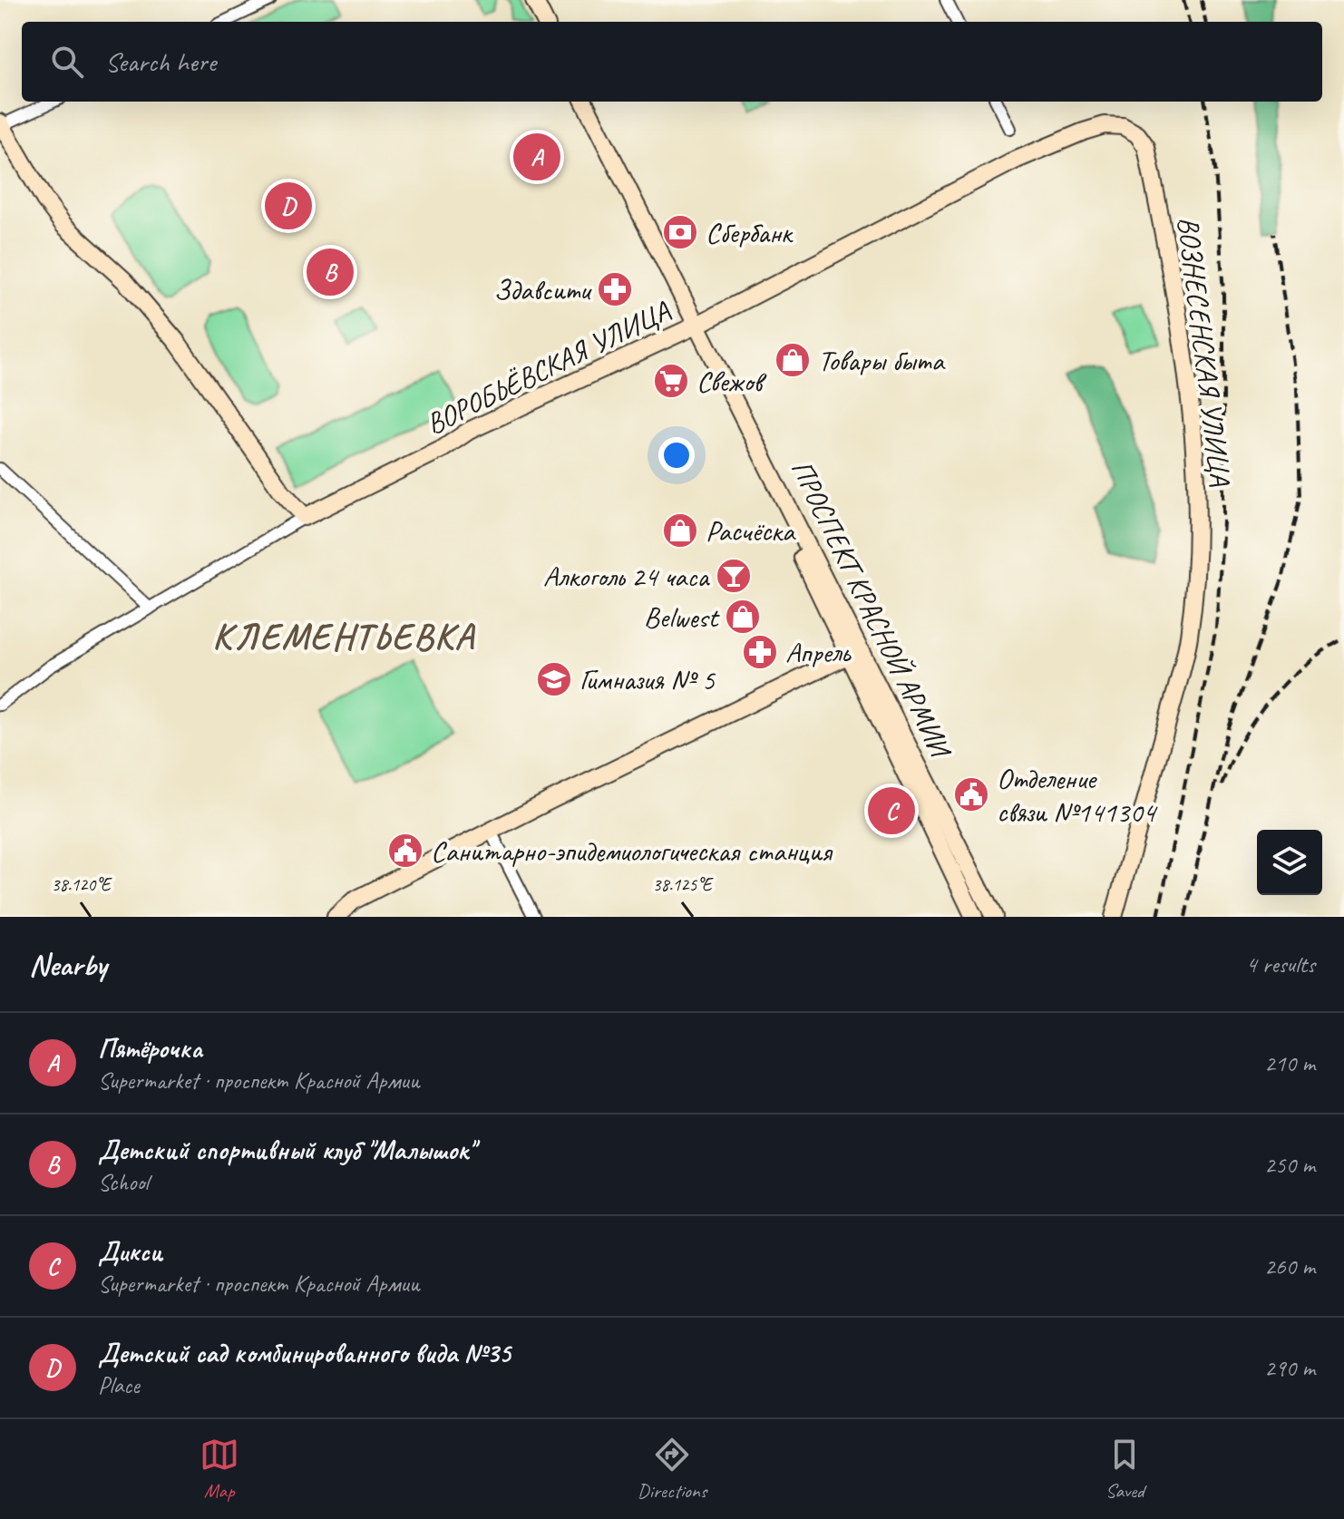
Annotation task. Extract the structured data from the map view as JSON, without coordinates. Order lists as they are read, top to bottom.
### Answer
{
  "streets": {
    "main road": ["ВОЗНЕСЕНСКАЯ УЛИЦА", "ВОРОБЬЁВСКАЯ УЛИЦА", "ПРОСПЕКТ КРАСНОЙ АРМИИ"]
  },
  "crossings": [
    ["ВОЗНЕСЕНСКАЯ УЛИЦА", "ВОРОБЬЁВСКАЯ УЛИЦА"],
    ["ВОРОБЬЁВСКАЯ УЛИЦА", "ПРОСПЕКТ КРАСНОЙ АРМИИ"]
  ],
  "districts": ["КЛЕМЕНТЬЕВКА"],
  "places": {
    "bank": ["Сбербанк"],
    "pharmacy": ["Здавсити", "Апрель"],
    "shop": ["Товары быта", "Расчёска", "Belwest"],
    "supermarket": ["Свежов"],
    "bar": ["Алкоголь 24 часа"],
    "school or university": ["Гимназия № 5"],
    "public building": ["Отделение связи №141304", "Санитарно-эпидемиологическая станция"]
  },
  "page": {
    "search": "Search here",
    "pins": [
      "A",
      "D",
      "B",
      "C"
    ],
    "heading": ["Nearby", "4 results"],
    "list": [
      {
        "mark": "A",
        "name": "Пятёрочка",
        "note": "Supermarket · проспект Красной Армии",
        "value": "210 m"
      },
      {
        "mark": "B",
        "name": "Детский спортивный клуб \"Малышок\"",
        "note": "School",
        "value": "250 m"
      },
      {
        "mark": "C",
        "name": "Дикси",
        "note": "Supermarket · проспект Красной Армии",
        "value": "260 m"
      },
      {
        "mark": "D",
        "name": "Детский сад комбинированного вида №35",
        "note": "Place",
        "value": "290 m"
      }
    ],
    "nav": ["Map", "Directions", "Saved"]
  },
  "coordinates": ["38.120°E", "38.125°E"]
}
